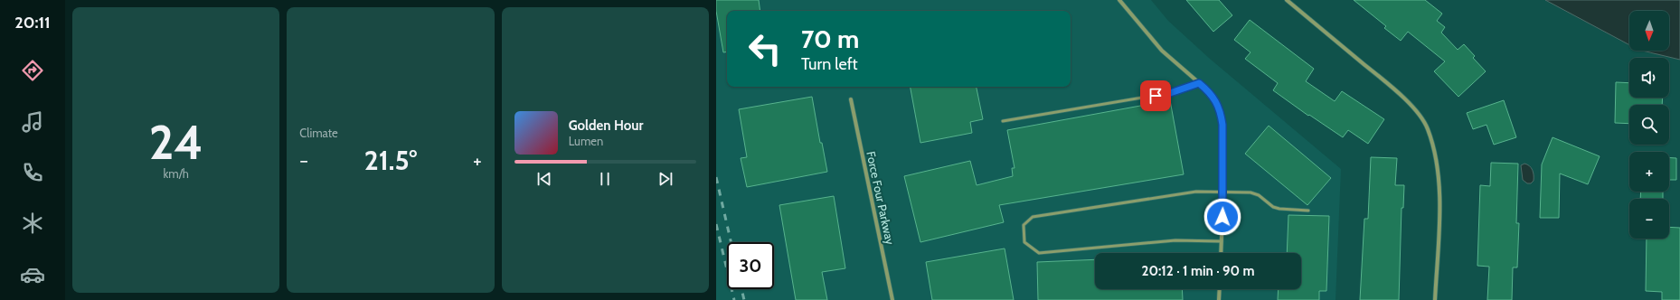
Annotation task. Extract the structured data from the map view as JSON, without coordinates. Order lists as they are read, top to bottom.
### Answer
{
  "streets": {
    "street": ["Force Four Parkway"]
  },
  "north": "bottom",
  "page": {
    "tabs": "20:11",
    "tile": [
      ["24", "km/h"],
      "Climate"
    ],
    "map_buttons": ["+", "−"],
    "turn": ["70 m", "Turn left"],
    "song": ["Golden Hour", "Lumen"],
    "heat": ["−", "21.5°", "+"],
    "limit": "30",
    "trip": "20:12 · 1 min · 90 m"
  }
}
